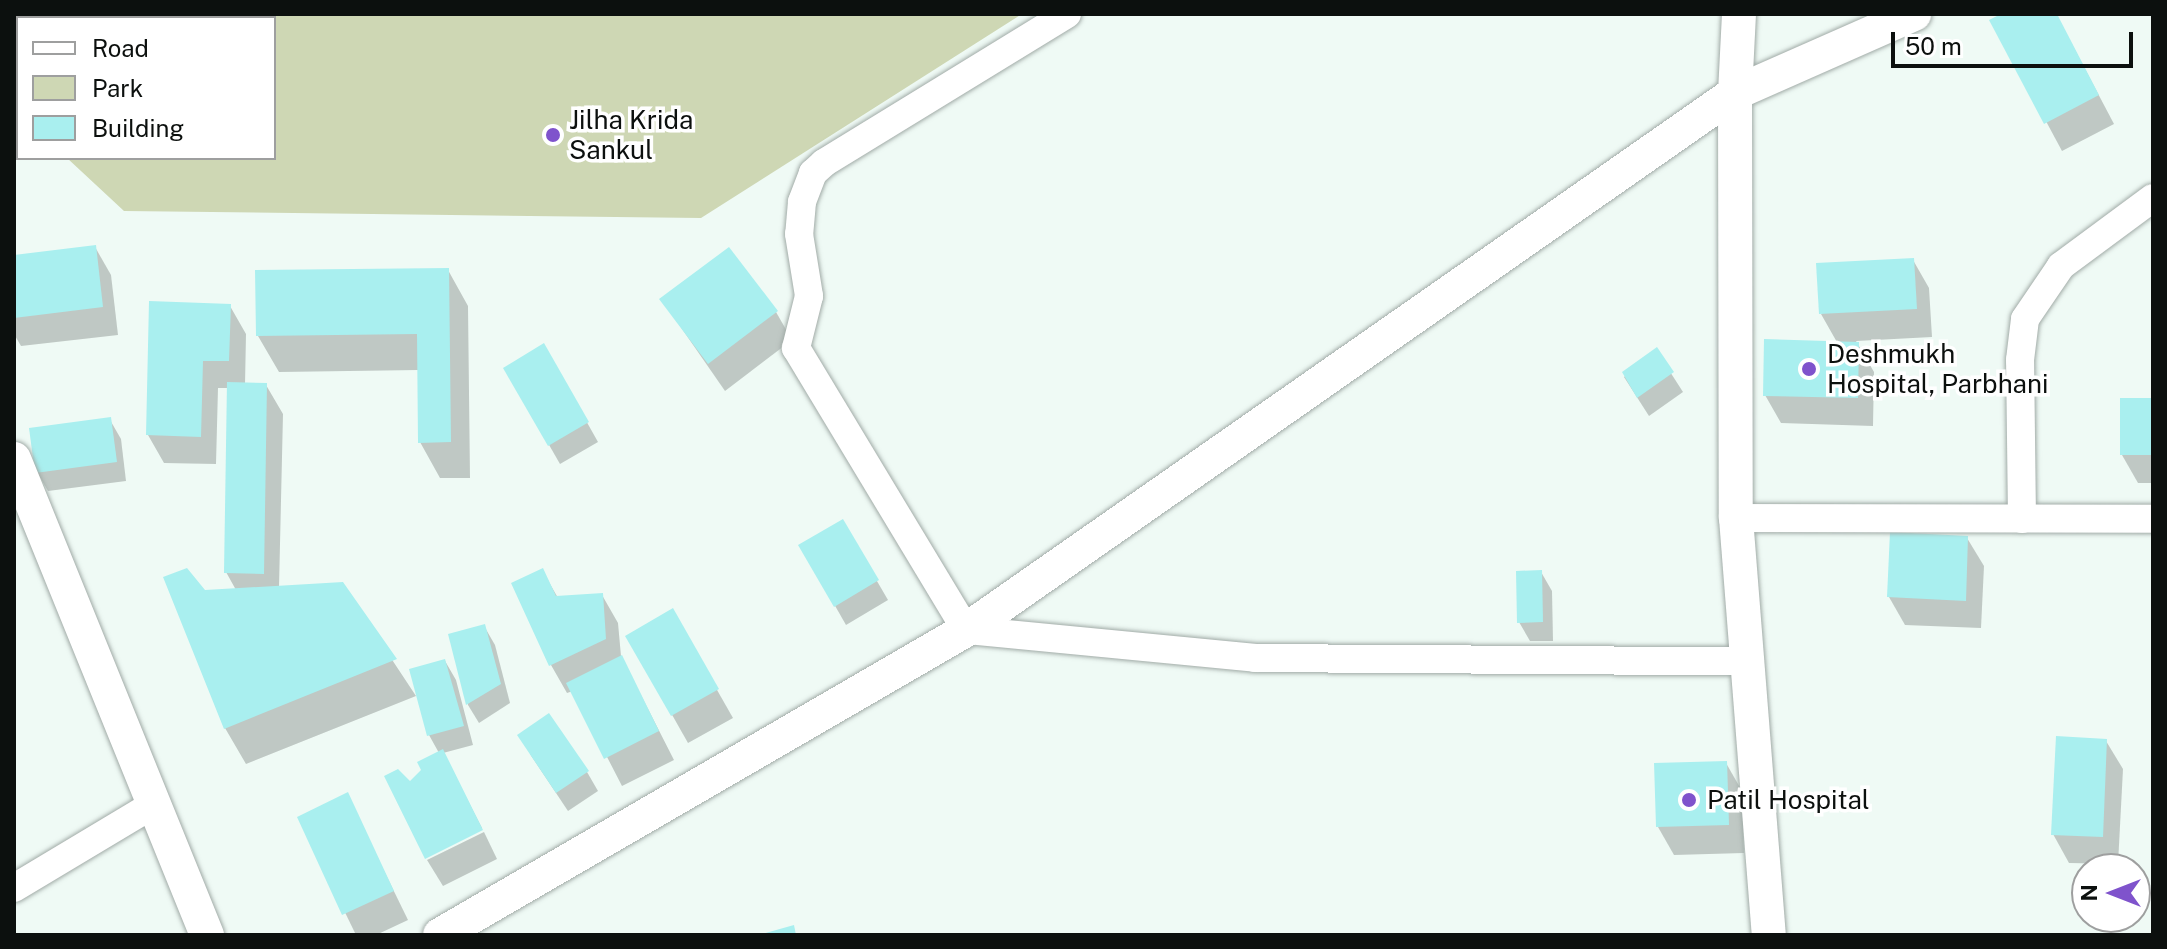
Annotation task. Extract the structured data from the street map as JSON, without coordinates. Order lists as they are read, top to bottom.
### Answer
{
  "places": ["Jilha Krida Sankul", "Deshmukh Hospital, Parbhani", "Patil Hospital"],
  "legend": ["Road", "Park", "Building"],
  "scale_bar": "50 m",
  "north": "left"
}
